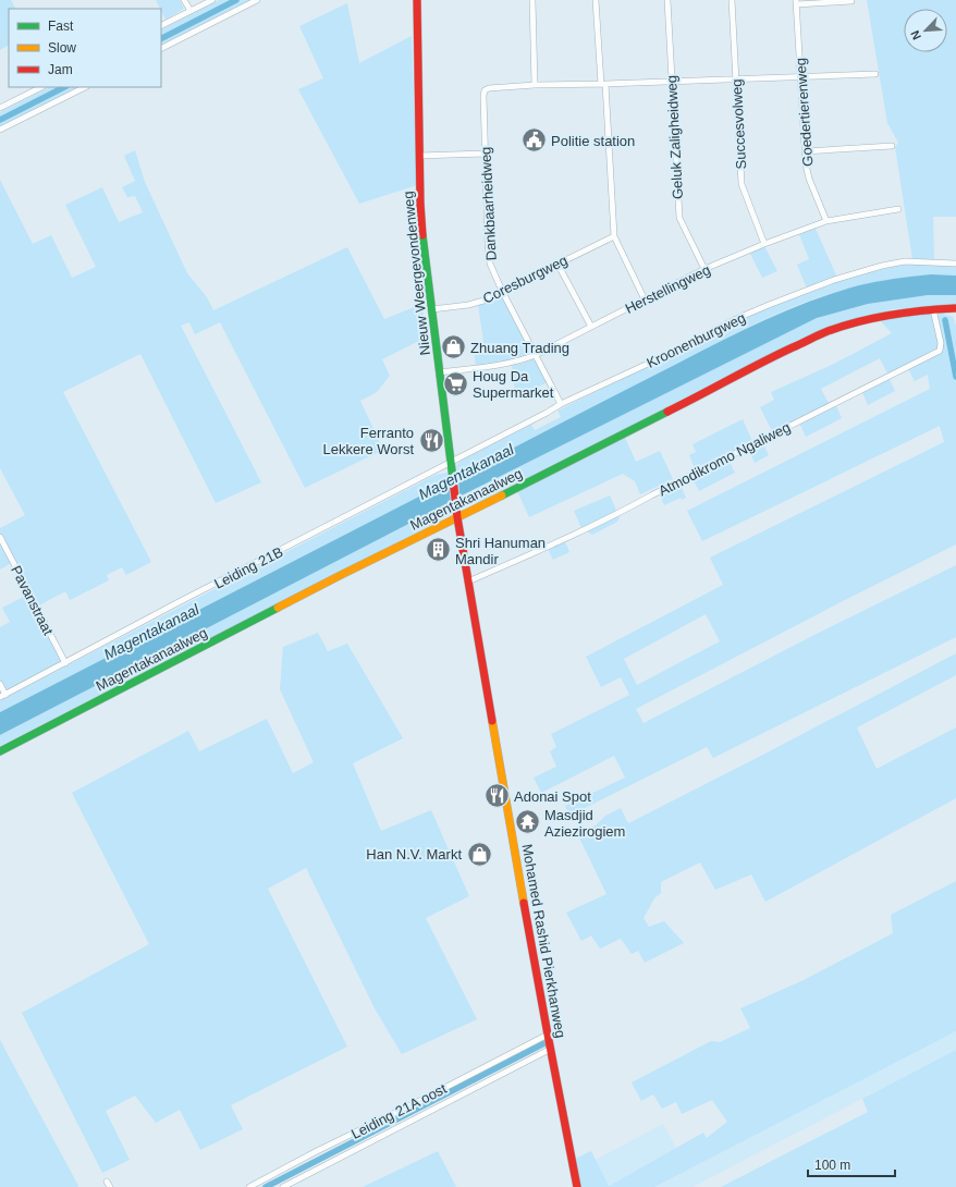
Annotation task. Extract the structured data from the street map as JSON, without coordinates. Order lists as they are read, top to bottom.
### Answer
{
  "streets": {
    "street": [
      "Goedertierenweg",
      "Succesvolweg",
      "Geluk Zaligheidweg",
      "Dankbaarheidweg",
      "Nieuw Weergevondenweg",
      "Coresburgweg",
      "Herstellingweg",
      "Kroonenburgweg",
      "Atmodikromo Ngaliweg",
      "Magentakanaalweg",
      "Leiding 21B",
      "Pavanstraat",
      "Mohamed Rashid Pierkhanweg",
      "Leiding 21A oost"
    ]
  },
  "crossings": [
    ["Goedertierenweg", "Herstellingweg"],
    ["Succesvolweg", "Herstellingweg"],
    ["Geluk Zaligheidweg", "Herstellingweg"],
    ["Dankbaarheidweg", "Coresburgweg"],
    ["Dankbaarheidweg", "Herstellingweg"],
    ["Dankbaarheidweg", "Kroonenburgweg"],
    ["Nieuw Weergevondenweg", "Coresburgweg"],
    ["Nieuw Weergevondenweg", "Herstellingweg"],
    ["Nieuw Weergevondenweg", "Kroonenburgweg"],
    ["Nieuw Weergevondenweg", "Magentakanaalweg"],
    ["Nieuw Weergevondenweg", "Leiding 21B"],
    ["Nieuw Weergevondenweg", "Mohamed Rashid Pierkhanweg"],
    ["Kroonenburgweg", "Leiding 21B"],
    ["Atmodikromo Ngaliweg", "Magentakanaalweg"],
    ["Atmodikromo Ngaliweg", "Mohamed Rashid Pierkhanweg"],
    ["Magentakanaalweg", "Mohamed Rashid Pierkhanweg"],
    ["Leiding 21B", "Pavanstraat"],
    ["Mohamed Rashid Pierkhanweg", "Leiding 21A oost"]
  ],
  "water": ["Magentakanaal"],
  "places": {
    "public building": ["Politie station"],
    "shop": ["Zhuang Trading", "Han N.V. Markt"],
    "supermarket": ["Houg Da Supermarket"],
    "restaurant": ["Ferranto Lekkere Worst", "Adonai Spot"],
    "building": ["Shri Hanuman Mandir"],
    "temple": ["Masdjid Aziezirogiem"]
  },
  "legend": ["Fast", "Slow", "Jam"],
  "scale_bar": "100 m",
  "north": "bottom left"
}
